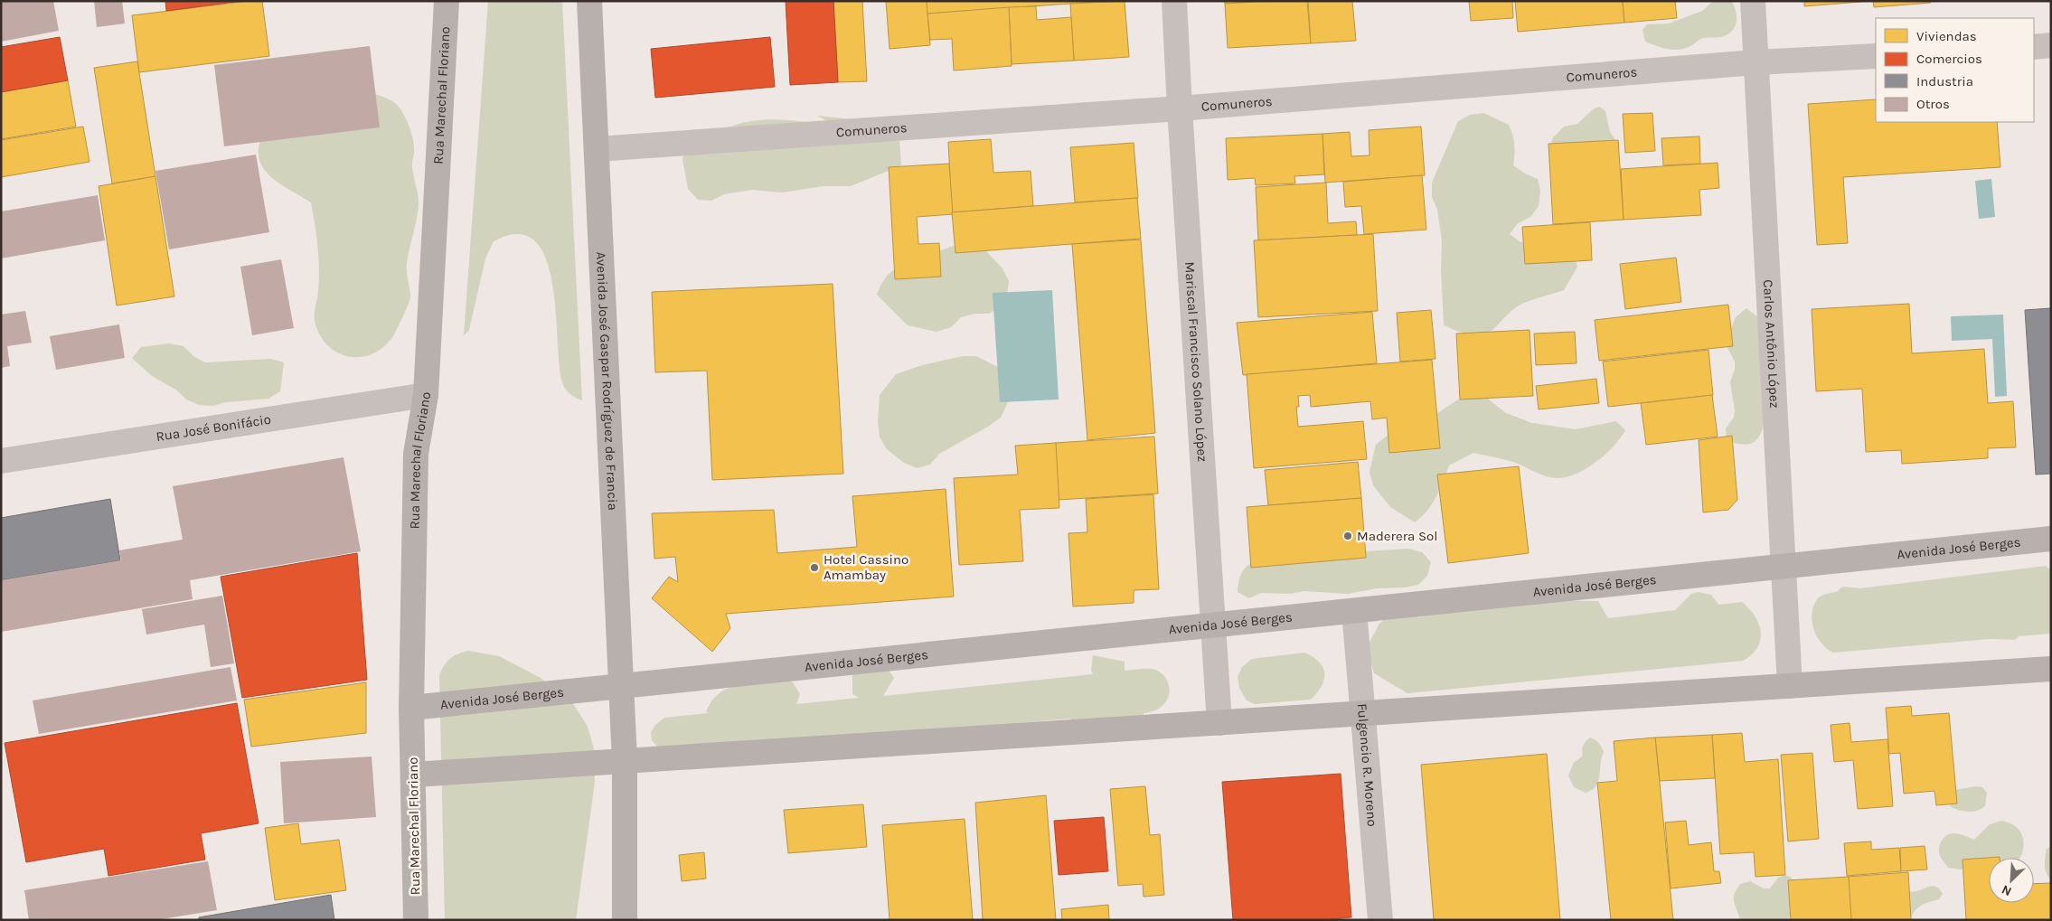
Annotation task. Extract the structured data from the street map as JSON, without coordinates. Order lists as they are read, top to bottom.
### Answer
{
  "streets": {
    "main road": ["Rua Marechal Floriano", "Avenida José Gaspar Rodríguez de Francia", "Avenida José Berges"],
    "street": [
      "Comuneros",
      "Carlos Antônio López",
      "Mariscal Francisco Solano López",
      "Rua José Bonifácio",
      "Fulgencio R. Moreno"
    ]
  },
  "crossings": [
    ["Comuneros", "Carlos Antônio López"],
    ["Comuneros", "Mariscal Francisco Solano López"],
    ["Comuneros", "Avenida José Gaspar Rodríguez de Francia"],
    ["Rua Marechal Floriano", "Rua José Bonifácio"],
    ["Rua Marechal Floriano", "Avenida José Berges"],
    ["Carlos Antônio López", "Avenida José Berges"],
    ["Mariscal Francisco Solano López", "Avenida José Berges"],
    ["Avenida José Gaspar Rodríguez de Francia", "Avenida José Berges"],
    ["Avenida José Berges", "Fulgencio R. Moreno"]
  ],
  "places": ["Maderera Sol", "Hotel Cassino Amambay"],
  "legend": [
    "Viviendas",
    "Comercios",
    "Industria",
    "Otros"
  ],
  "north": "bottom left"
}
